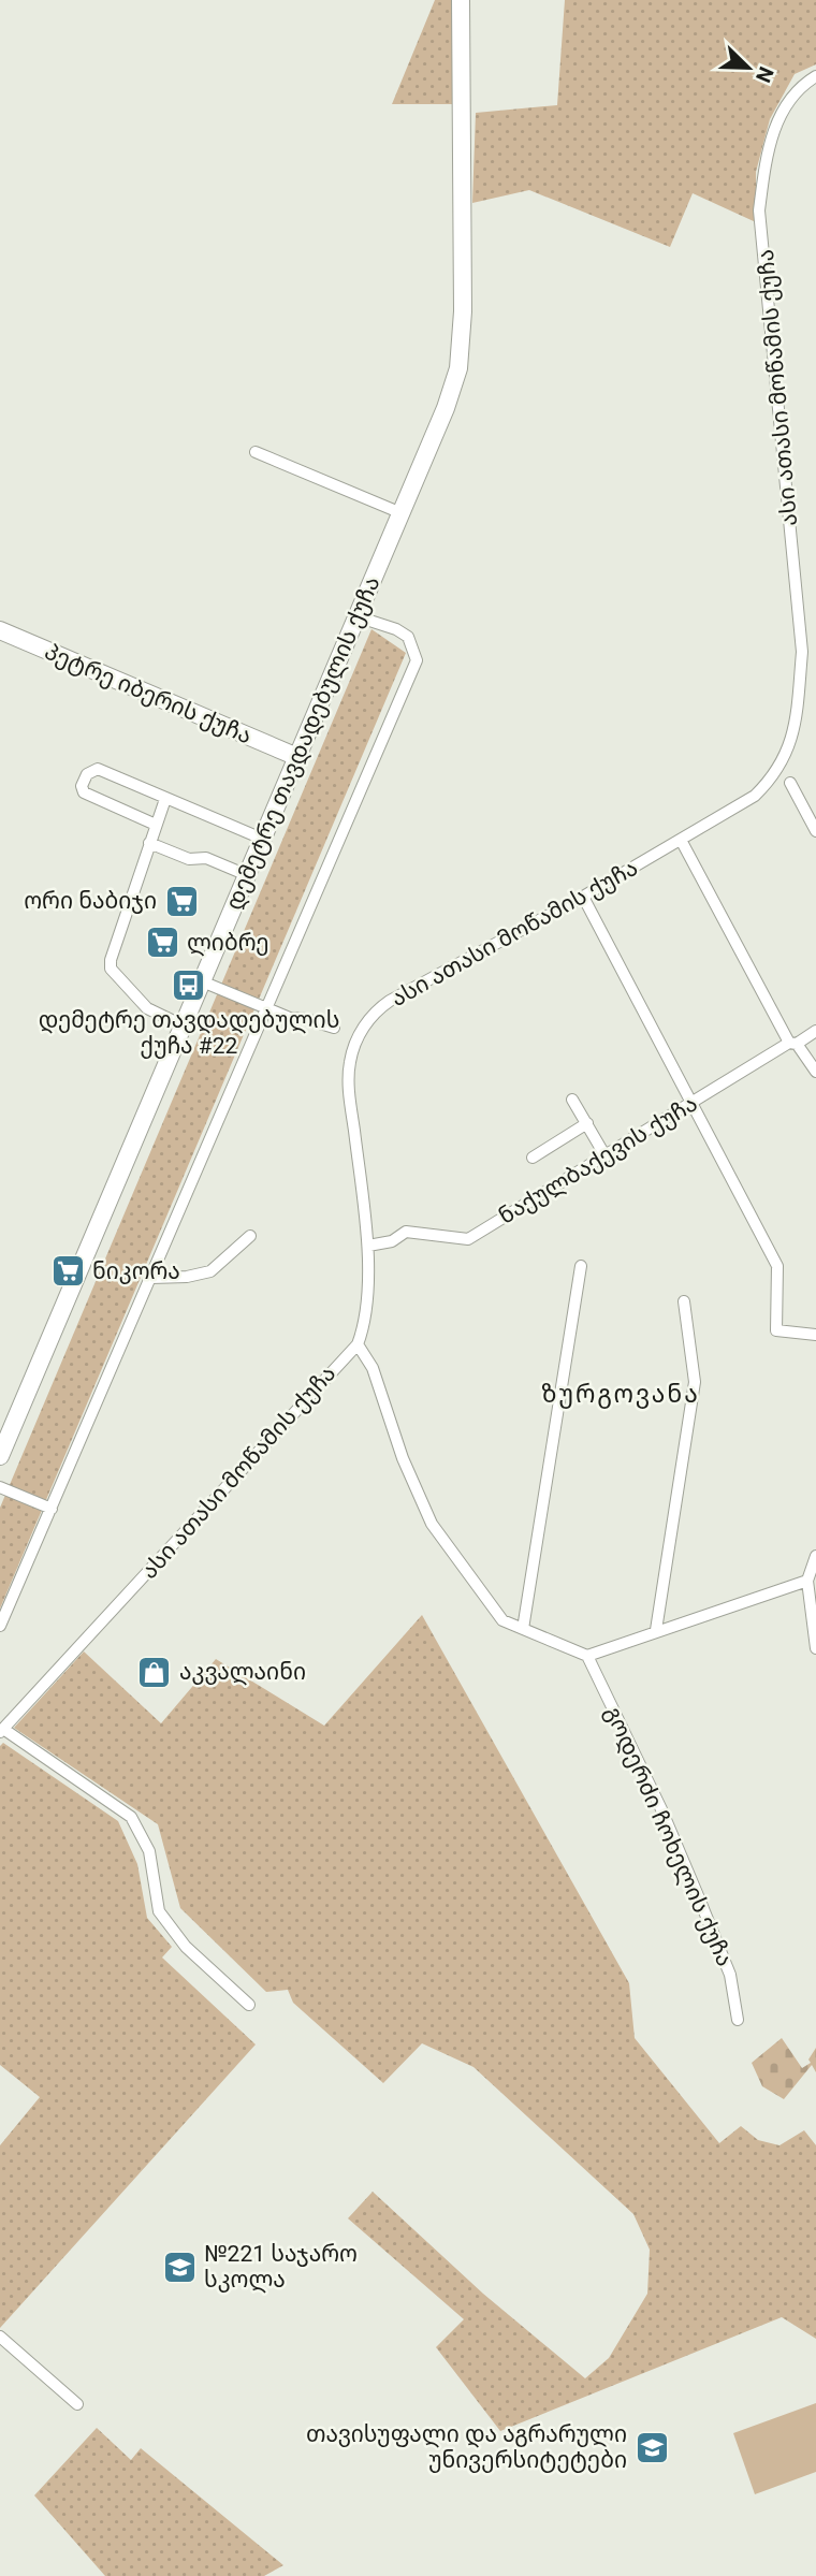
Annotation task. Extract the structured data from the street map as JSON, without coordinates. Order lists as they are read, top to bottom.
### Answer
{
  "streets": {
    "main road": ["პეტრე იბერის ქუჩა", "დემეტრე თავდადებულის ქუჩა"],
    "street": ["ასი ათასი მოწამის ქუჩა", "ნაქულბაქევის ქუჩა", "გოდერძი ჩოხელის ქუჩა"]
  },
  "crossings": [
    ["ასი ათასი მოწამის ქუჩა", "ნაქულბაქევის ქუჩა"],
    ["პეტრე იბერის ქუჩა", "დემეტრე თავდადებულის ქუჩა"]
  ],
  "districts": ["ზურგოვანა"],
  "places": {
    "supermarket": ["ორი ნაბიჯი", "ლიბრე", "ნიკორა"],
    "bus stop": ["დემეტრე თავდადებულის ქუჩა #22"],
    "shop": ["აკვალაინი"],
    "school or university": ["№221 საჯარო სკოლა", "თავისუფალი და აგრარული უნივერსიტეტები"]
  },
  "north": "bottom right"
}
